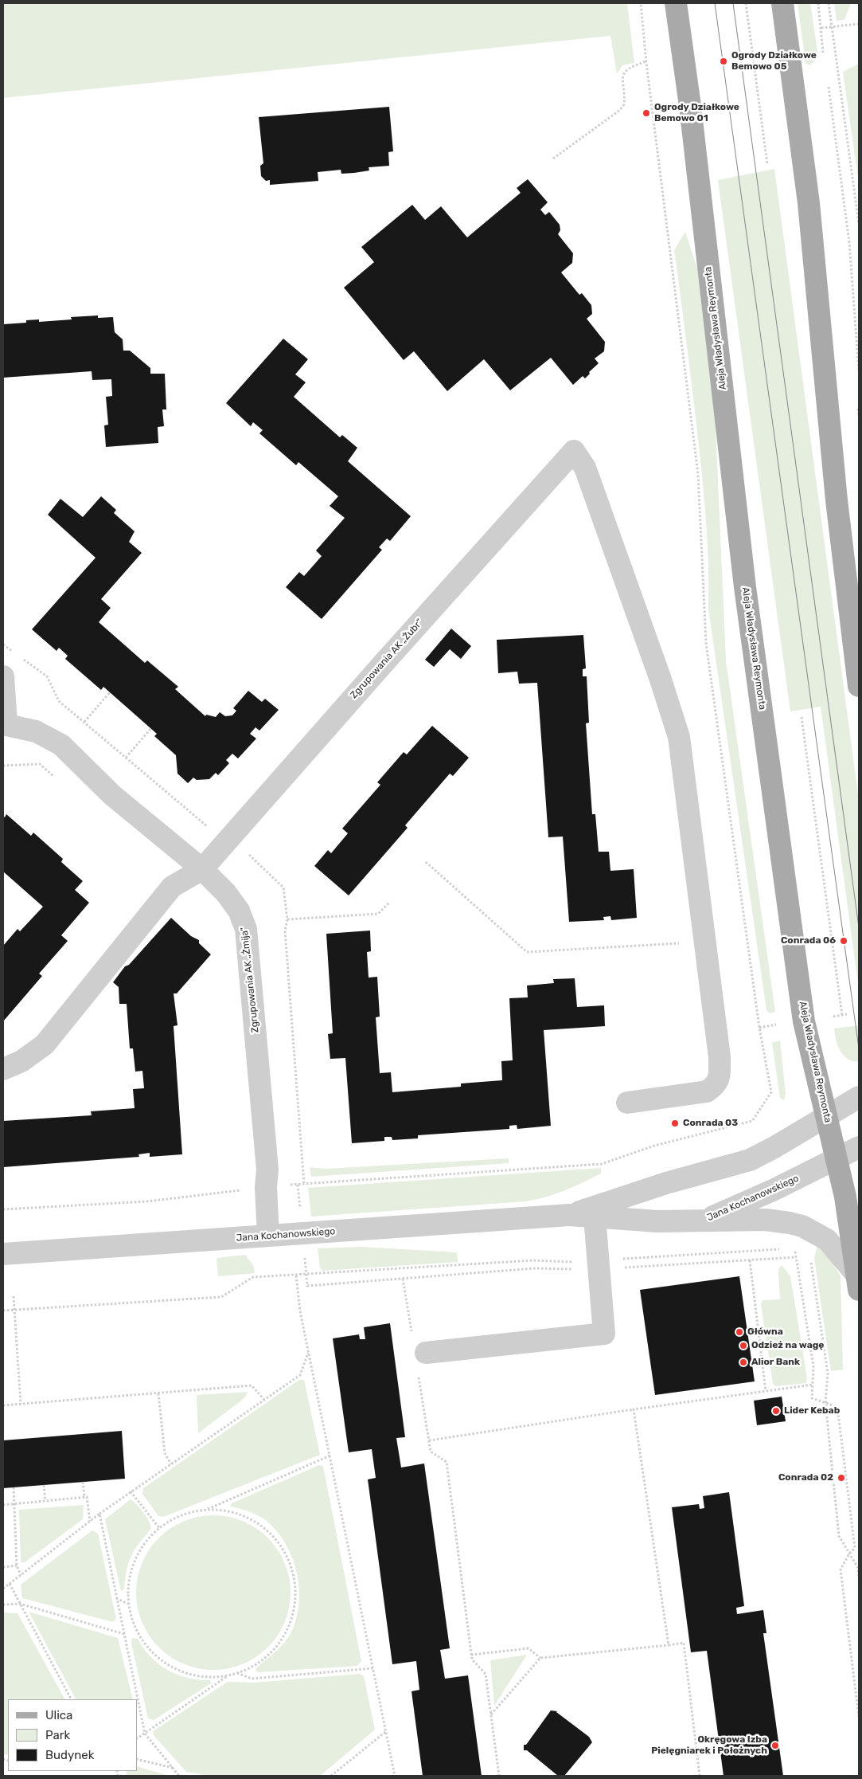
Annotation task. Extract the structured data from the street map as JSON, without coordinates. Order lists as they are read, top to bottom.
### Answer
{
  "streets": {
    "main road": ["Aleja Władysława Reymonta"],
    "street": ["Zgrupowania AK „Żubr”", "Zgrupowania AK „Żmija”", "Jana Kochanowskiego"]
  },
  "crossings": [
    ["Aleja Władysława Reymonta", "Jana Kochanowskiego"],
    ["Zgrupowania AK „Żubr”", "Zgrupowania AK „Żmija”"],
    ["Zgrupowania AK „Żmija”", "Jana Kochanowskiego"]
  ],
  "places": [
    "Ogrody Działkowe Bemowo 05",
    "Ogrody Działkowe Bemowo 01",
    "Conrada 06",
    "Conrada 03",
    "Główna",
    "Odzież na wagę",
    "Alior Bank",
    "Lider Kebab",
    "Conrada 02",
    "Okręgowa Izba Pielęgniarek i Położnych"
  ],
  "legend": ["Ulica", "Park", "Budynek"]
}
